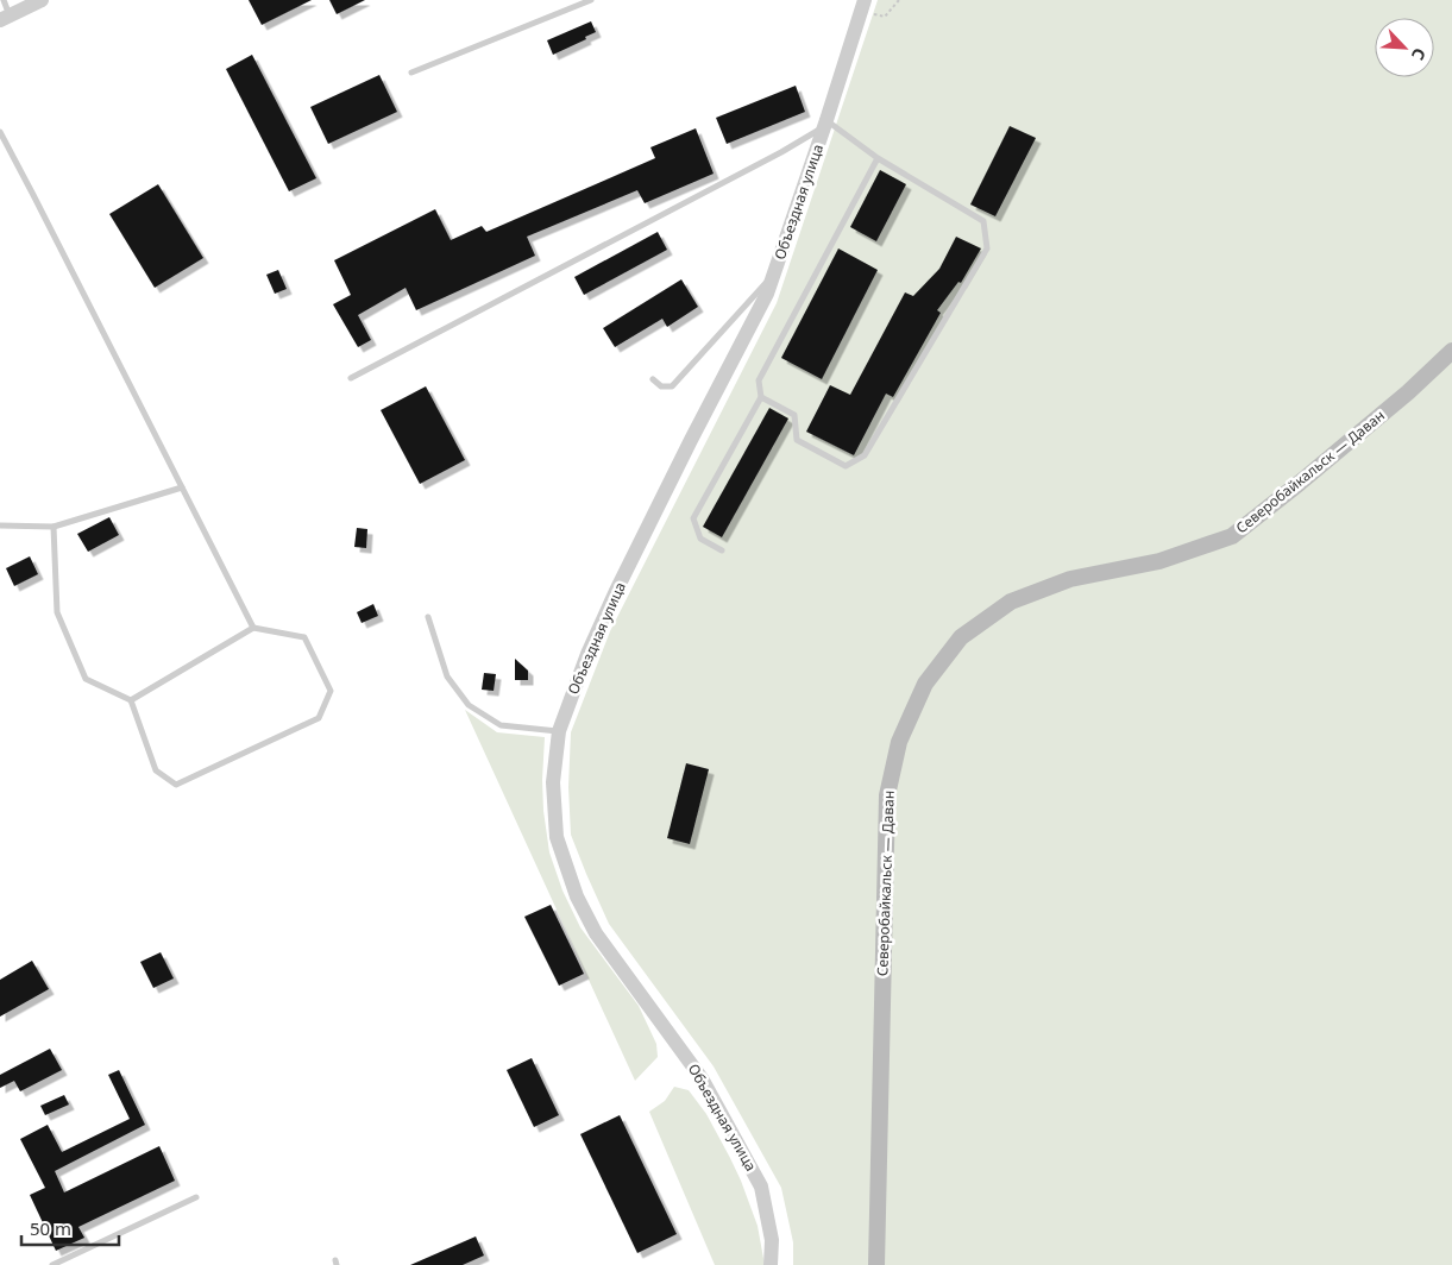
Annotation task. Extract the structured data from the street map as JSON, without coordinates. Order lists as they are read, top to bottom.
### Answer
{
  "streets": {
    "main road": ["Северобайкальск — Даван"],
    "street": ["Объездная улица"]
  },
  "scale_bar": "50 m",
  "north": "bottom right"
}
